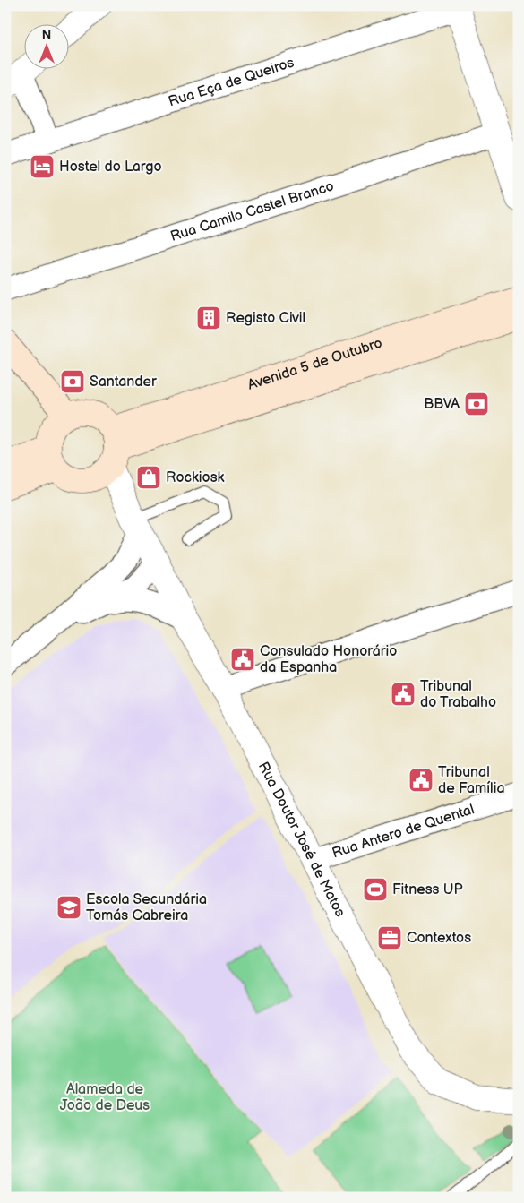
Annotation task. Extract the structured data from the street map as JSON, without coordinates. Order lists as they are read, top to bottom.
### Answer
{
  "streets": {
    "main road": ["Avenida 5 de Outubro"],
    "street": [
      "Rua Eça de Queiros",
      "Rua Camilo Castel Branco",
      "Rua Antero de Quental",
      "Rua Doutor José de Matos"
    ]
  },
  "crossings": [
    ["Avenida 5 de Outubro", "Rua Doutor José de Matos"],
    ["Rua Antero de Quental", "Rua Doutor José de Matos"]
  ],
  "parks": ["Alameda de João de Deus"],
  "places": {
    "hotel": ["Hostel do Largo"],
    "building": ["Registo Civil"],
    "bank": ["Santander", "BBVA"],
    "shop": ["Rockiosk"],
    "public building": ["Consulado Honorário da Espanha", "Tribunal do Trabalho", "Tribunal de Família"],
    "sports": ["Fitness UP"],
    "school or university": ["Escola Secundária Tomás Cabreira"],
    "office": ["Contextos"]
  },
  "north": "top"
}
